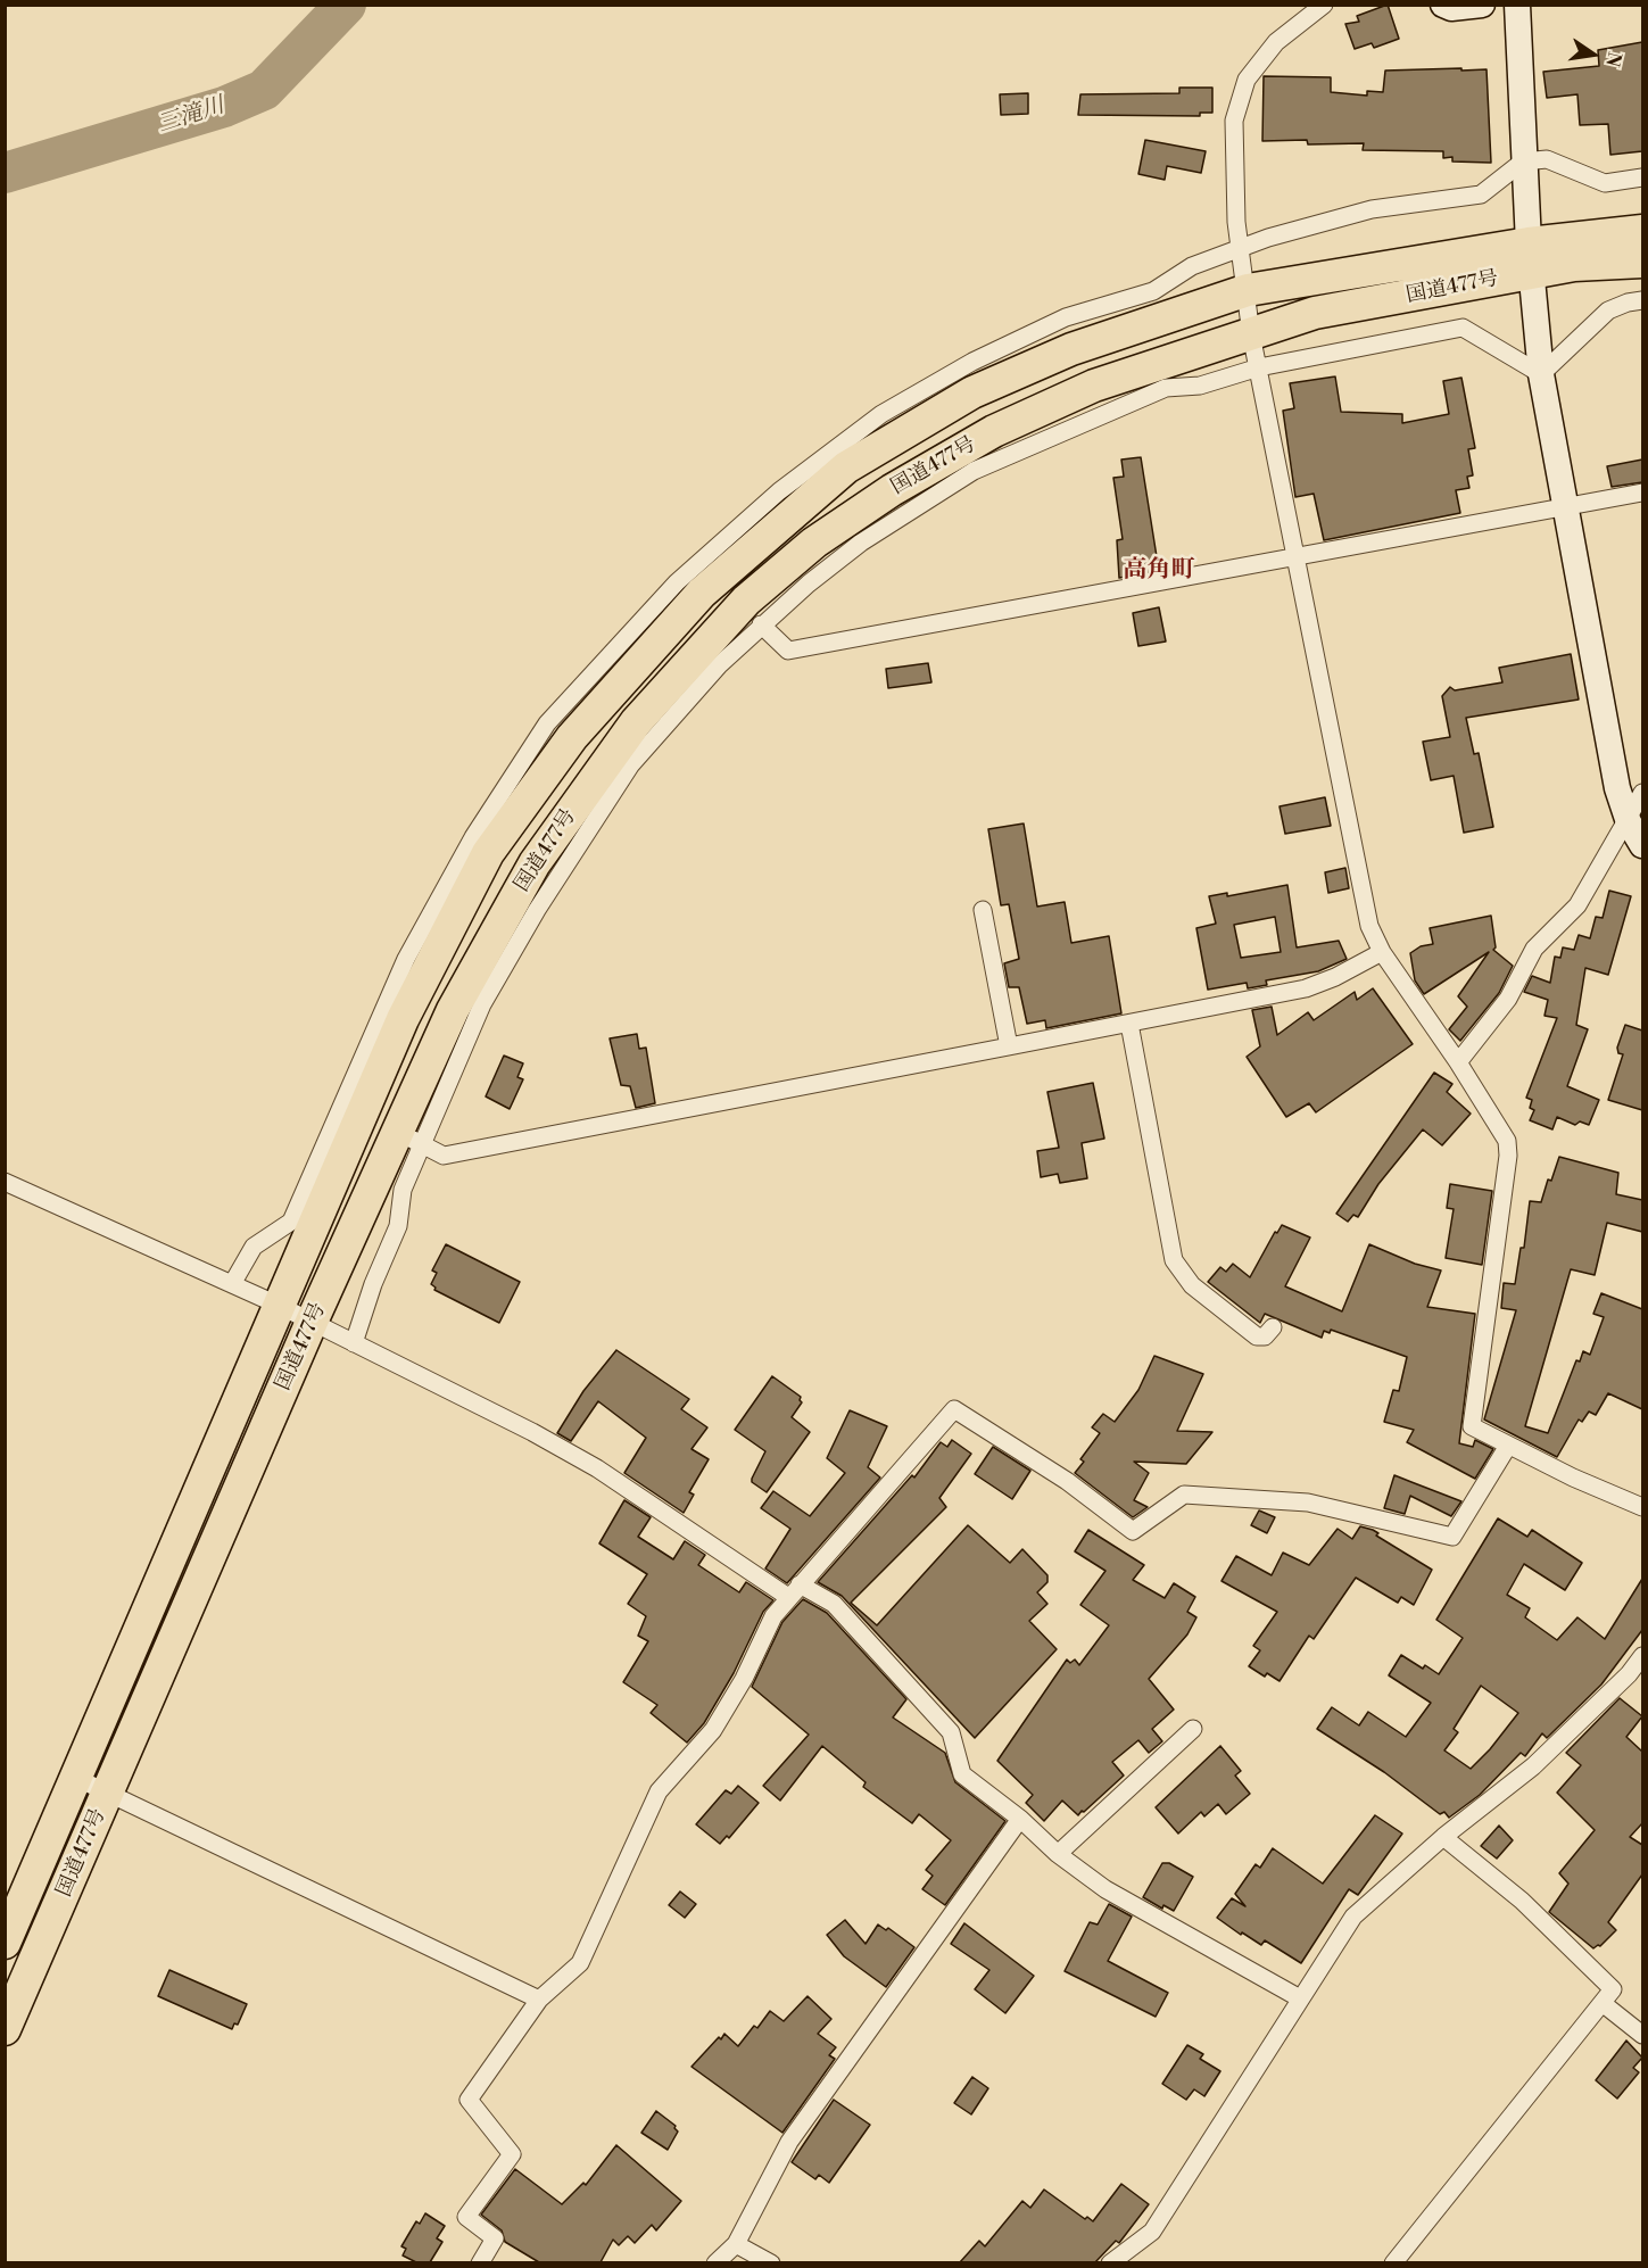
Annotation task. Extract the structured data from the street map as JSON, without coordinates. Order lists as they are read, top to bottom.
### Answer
{
  "streets": {
    "highway": ["国道477号"]
  },
  "districts": ["高角町"],
  "water": ["三滝川"],
  "north": "right"
}
